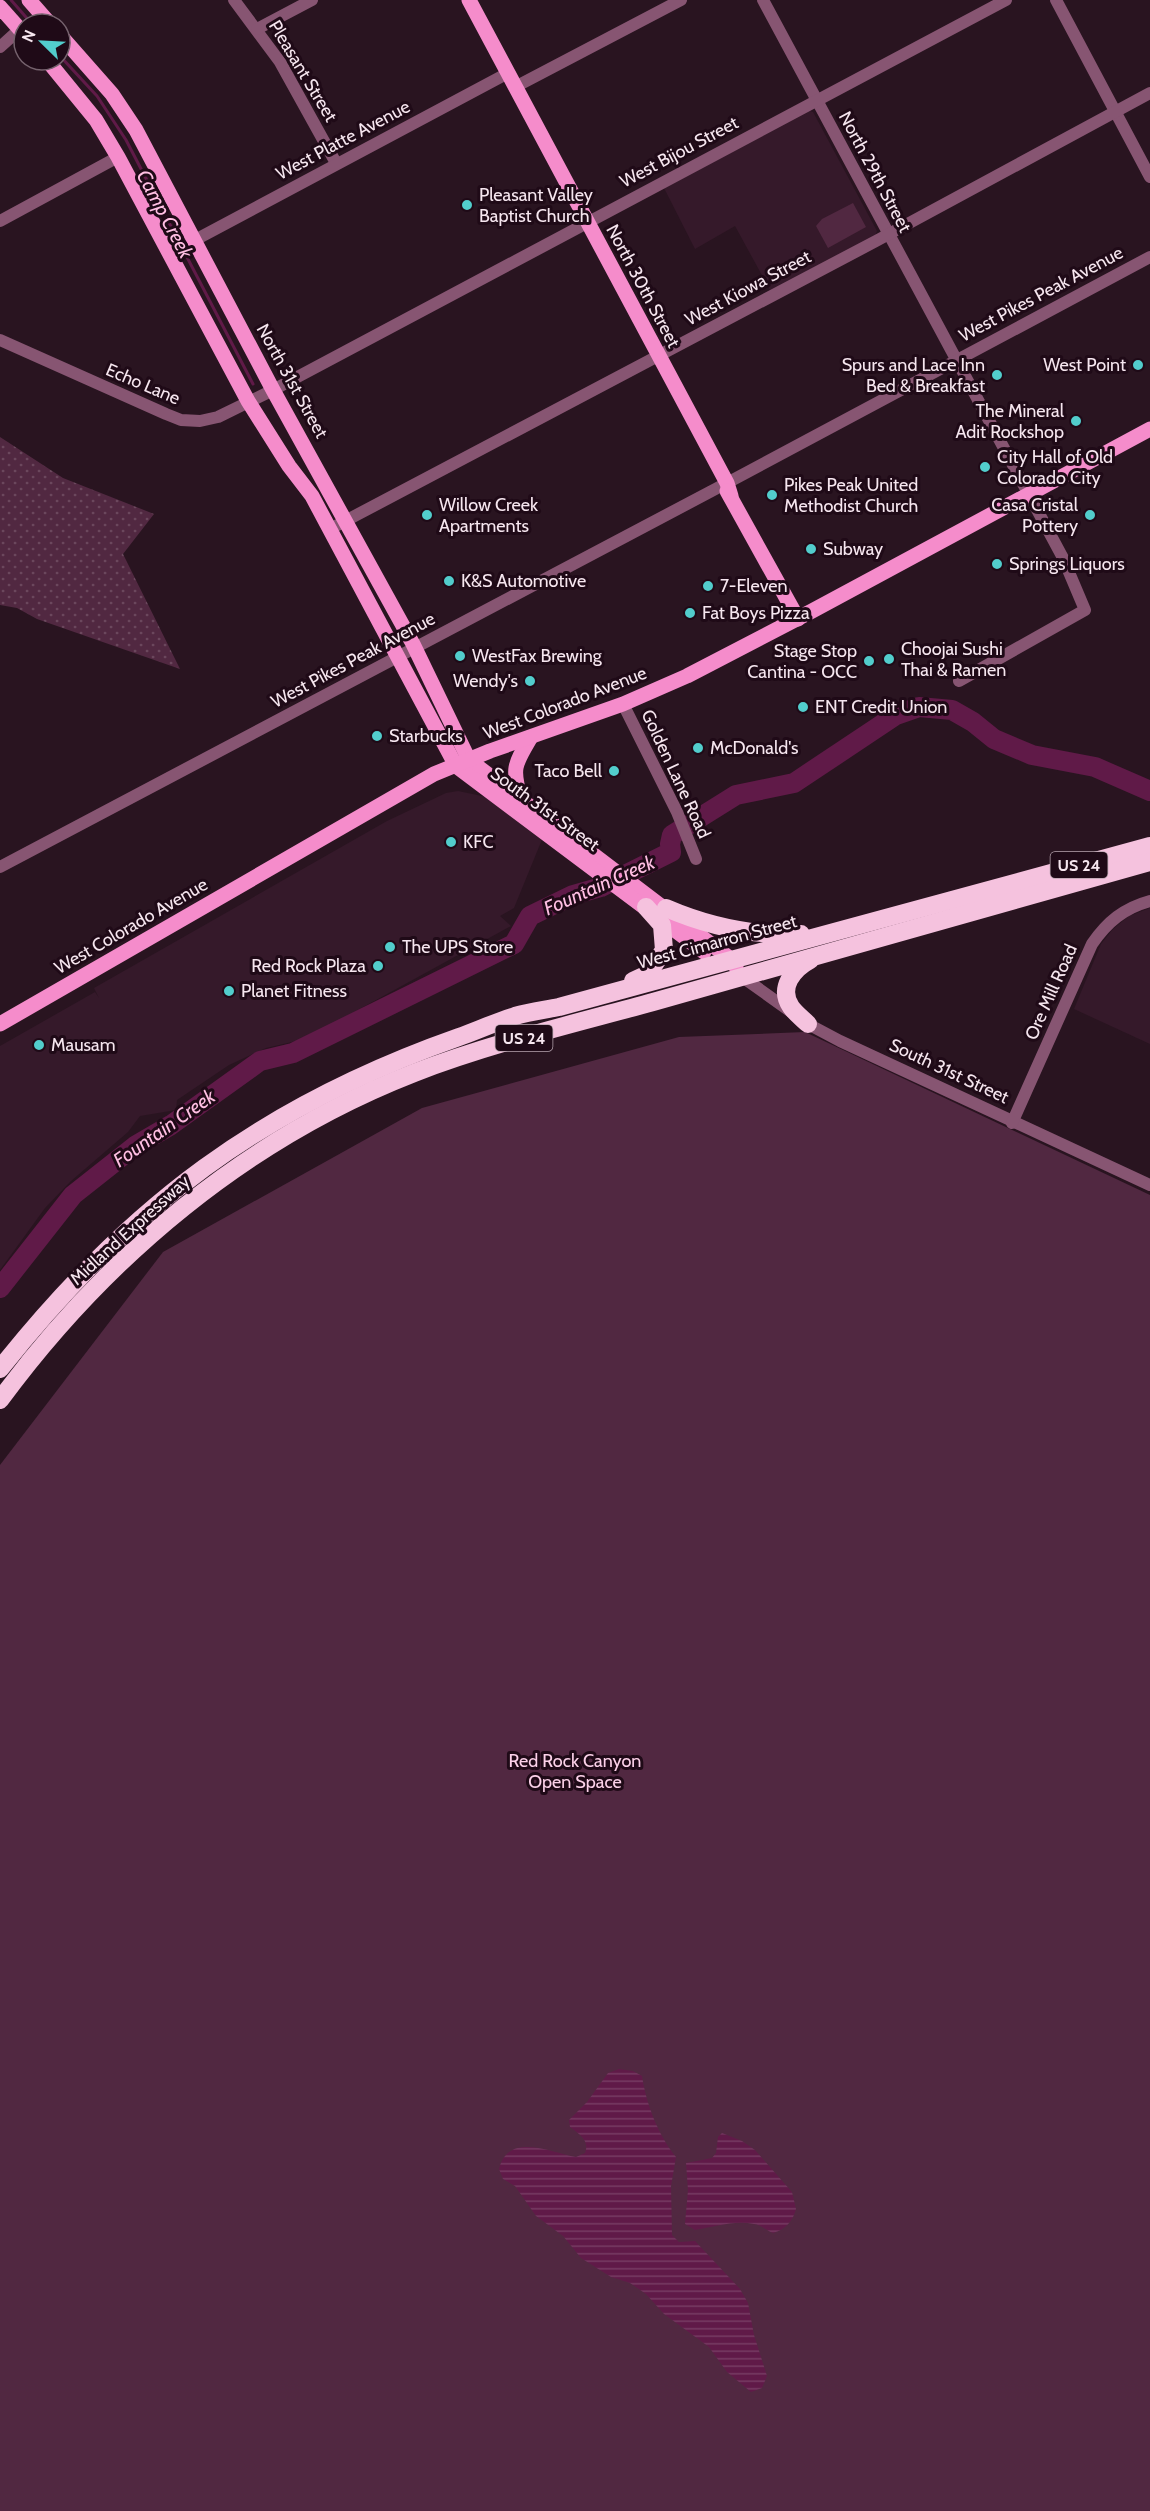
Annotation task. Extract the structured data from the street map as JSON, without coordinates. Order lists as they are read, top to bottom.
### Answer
{
  "streets": {
    "highway": ["US 24", "West Cimarron Street", "Midland Expressway"],
    "main road": [
      "North 30th Street",
      "North 31st Street",
      "West Colorado Avenue",
      "South 31st Street"
    ],
    "street": [
      "Pleasant Street",
      "West Platte Avenue",
      "West Bijou Street",
      "North 29th Street",
      "West Kiowa Street",
      "West Pikes Peak Avenue",
      "Echo Lane",
      "Golden Lane Road",
      "Ore Mill Road"
    ]
  },
  "crossings": [
    ["Pleasant Street", "West Platte Avenue"],
    ["West Platte Avenue", "North 30th Street"],
    ["West Platte Avenue", "North 31st Street"],
    ["West Bijou Street", "North 29th Street"],
    ["West Bijou Street", "North 30th Street"],
    ["West Bijou Street", "North 31st Street"],
    ["West Bijou Street", "Echo Lane"],
    ["North 29th Street", "West Kiowa Street"],
    ["North 29th Street", "West Pikes Peak Avenue"],
    ["North 29th Street", "West Colorado Avenue"],
    ["North 30th Street", "West Kiowa Street"],
    ["North 30th Street", "West Pikes Peak Avenue"],
    ["North 30th Street", "West Colorado Avenue"],
    ["West Kiowa Street", "North 31st Street"],
    ["West Pikes Peak Avenue", "North 31st Street"],
    ["West Pikes Peak Avenue", "South 31st Street"],
    ["North 31st Street", "Echo Lane"],
    ["North 31st Street", "West Colorado Avenue"],
    ["North 31st Street", "South 31st Street"],
    ["West Colorado Avenue", "Golden Lane Road"],
    ["West Colorado Avenue", "South 31st Street"],
    ["South 31st Street", "US 24"],
    ["South 31st Street", "West Cimarron Street"],
    ["South 31st Street", "Ore Mill Road"],
    ["South 31st Street", "Midland Expressway"],
    ["US 24", "Midland Expressway"],
    ["West Cimarron Street", "Midland Expressway"]
  ],
  "water": ["Camp Creek", "Fountain Creek"],
  "parks": ["Red Rock Canyon Open Space"],
  "places": [
    "Pleasant Valley Baptist Church",
    "West Point",
    "Spurs and Lace Inn Bed & Breakfast",
    "The Mineral Adit Rockshop",
    "City Hall of Old Colorado City",
    "Pikes Peak United Methodist Church",
    "Willow Creek Apartments",
    "Casa Cristal Pottery",
    "Subway",
    "Springs Liquors",
    "K&S Automotive",
    "7-Eleven",
    "Fat Boys Pizza",
    "WestFax Brewing",
    "Choojai Sushi Thai & Ramen",
    "Stage Stop Cantina - OCC",
    "Wendy's",
    "ENT Credit Union",
    "Starbucks",
    "McDonald's",
    "Taco Bell",
    "KFC",
    "The UPS Store",
    "Red Rock Plaza",
    "Planet Fitness",
    "Mausam"
  ],
  "north": "top left"
}
